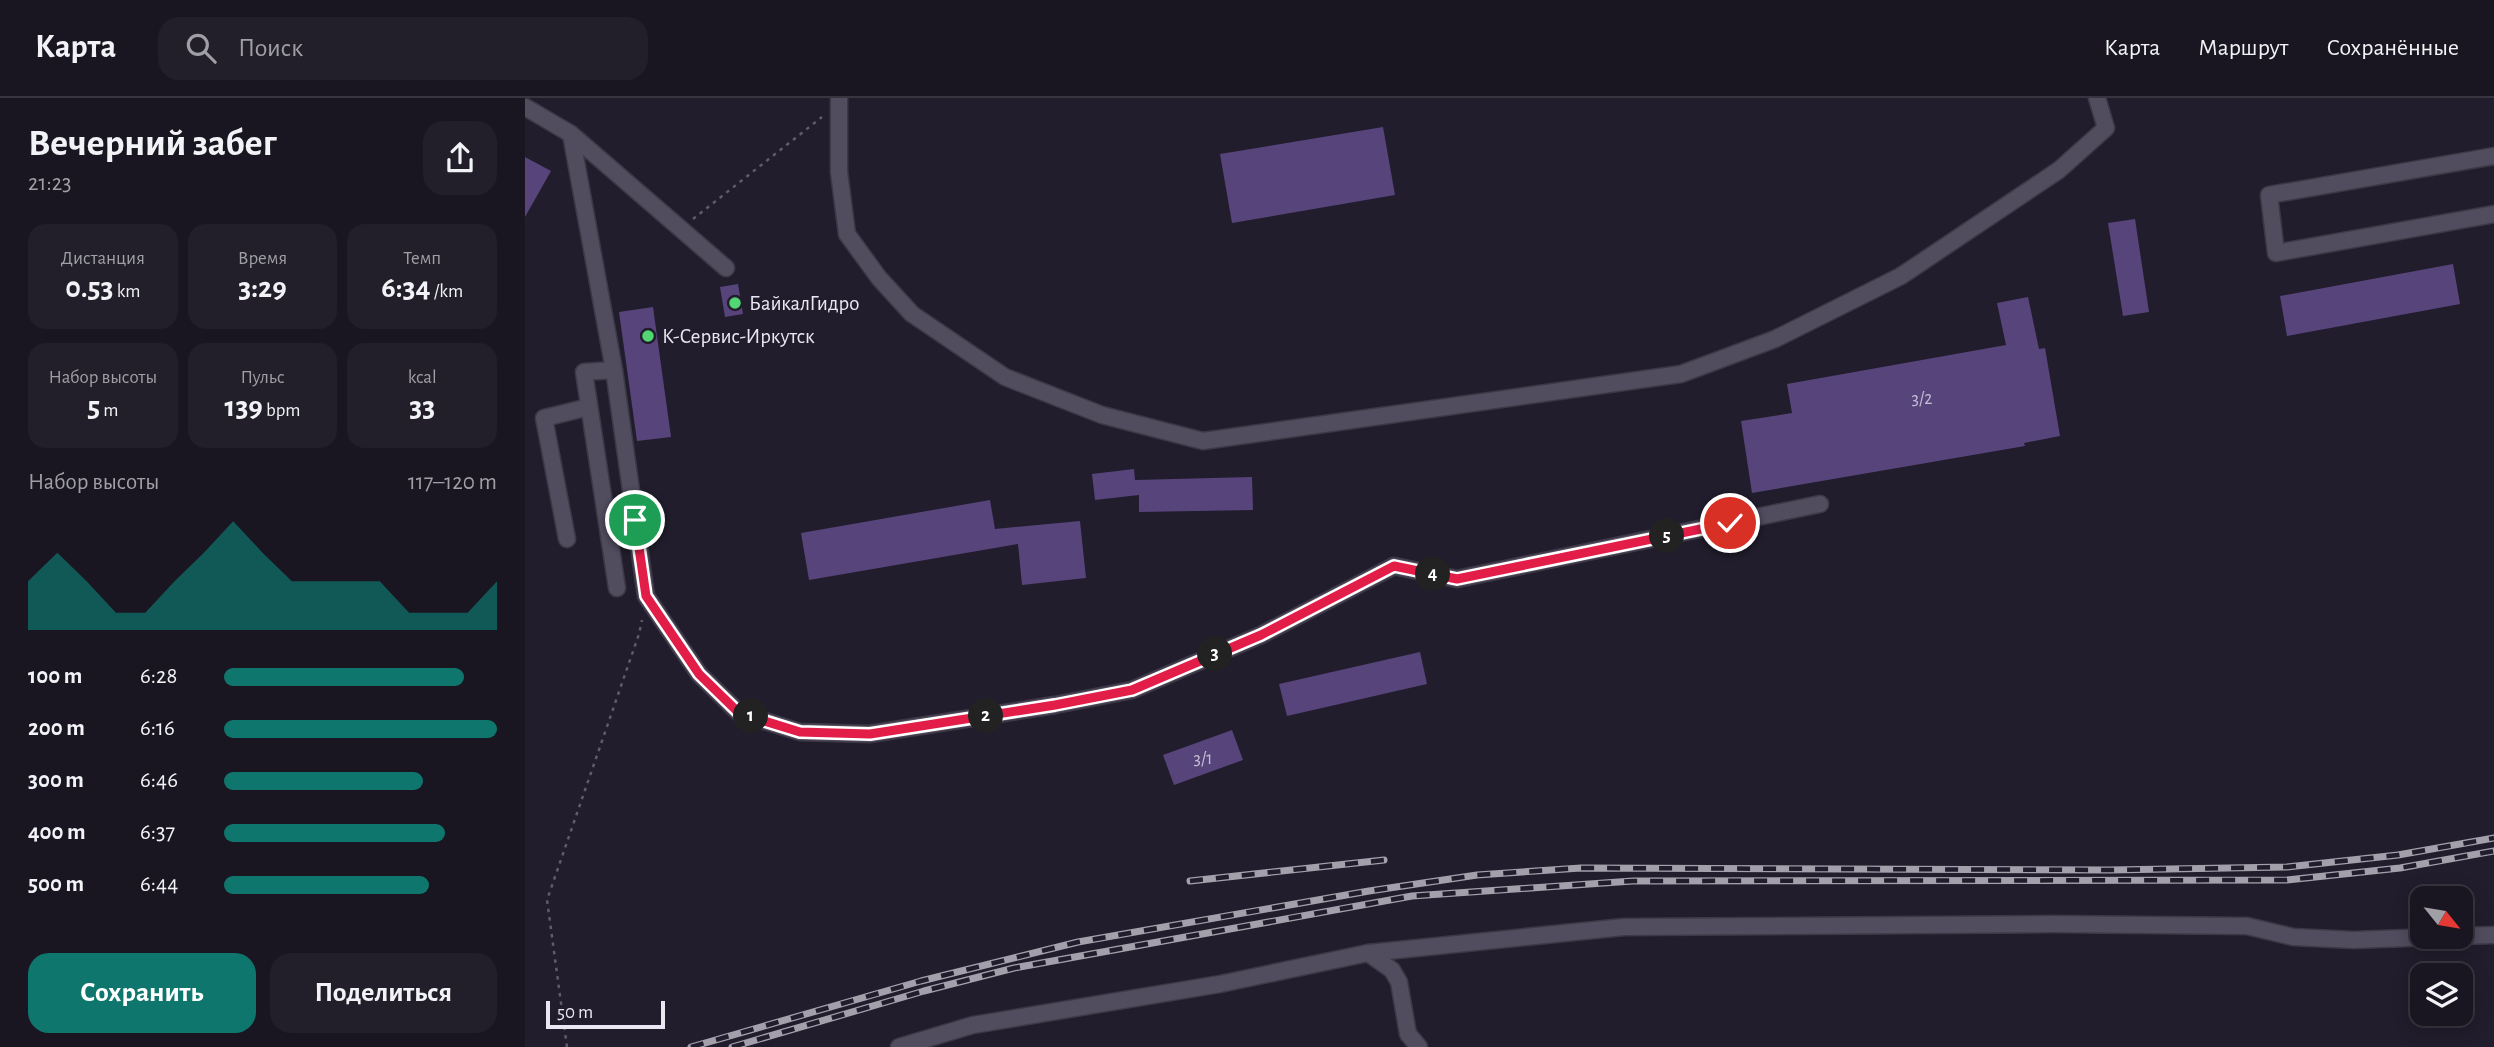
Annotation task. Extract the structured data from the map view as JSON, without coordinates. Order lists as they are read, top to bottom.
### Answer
{
  "places": ["БайкалГидро", "К-Сервис-Иркутск"],
  "house_numbers": ["3/2", "3/1"],
  "scale_bar": "50 m",
  "north": "bottom right",
  "page": {
    "header": "Карта",
    "search": "Поиск",
    "nav": ["Карта", "Маршрут", "Сохранённые"],
    "heading": ["Вечерний забег", "21:23"],
    "stats": [
      ["Дистанция", "0.53 km"],
      ["Время", "3:29"],
      ["Темп", "6:34 /km"],
      ["Набор высоты", "5 m"],
      ["Пульс", "139 bpm"],
      ["kcal", "33"]
    ],
    "chart": ["Набор высоты", "117–120 m"],
    "pins": [
      "5",
      "4",
      "3",
      "1",
      "2"
    ],
    "list": [
      {
        "name": "100 m",
        "note": "6:28"
      },
      {
        "name": "200 m",
        "note": "6:16"
      },
      {
        "name": "300 m",
        "note": "6:46"
      },
      {
        "name": "400 m",
        "note": "6:37"
      },
      {
        "name": "500 m",
        "note": "6:44"
      }
    ],
    "buttons": ["Сохранить", "Поделиться"],
    "scale": "50 m"
  }
}
